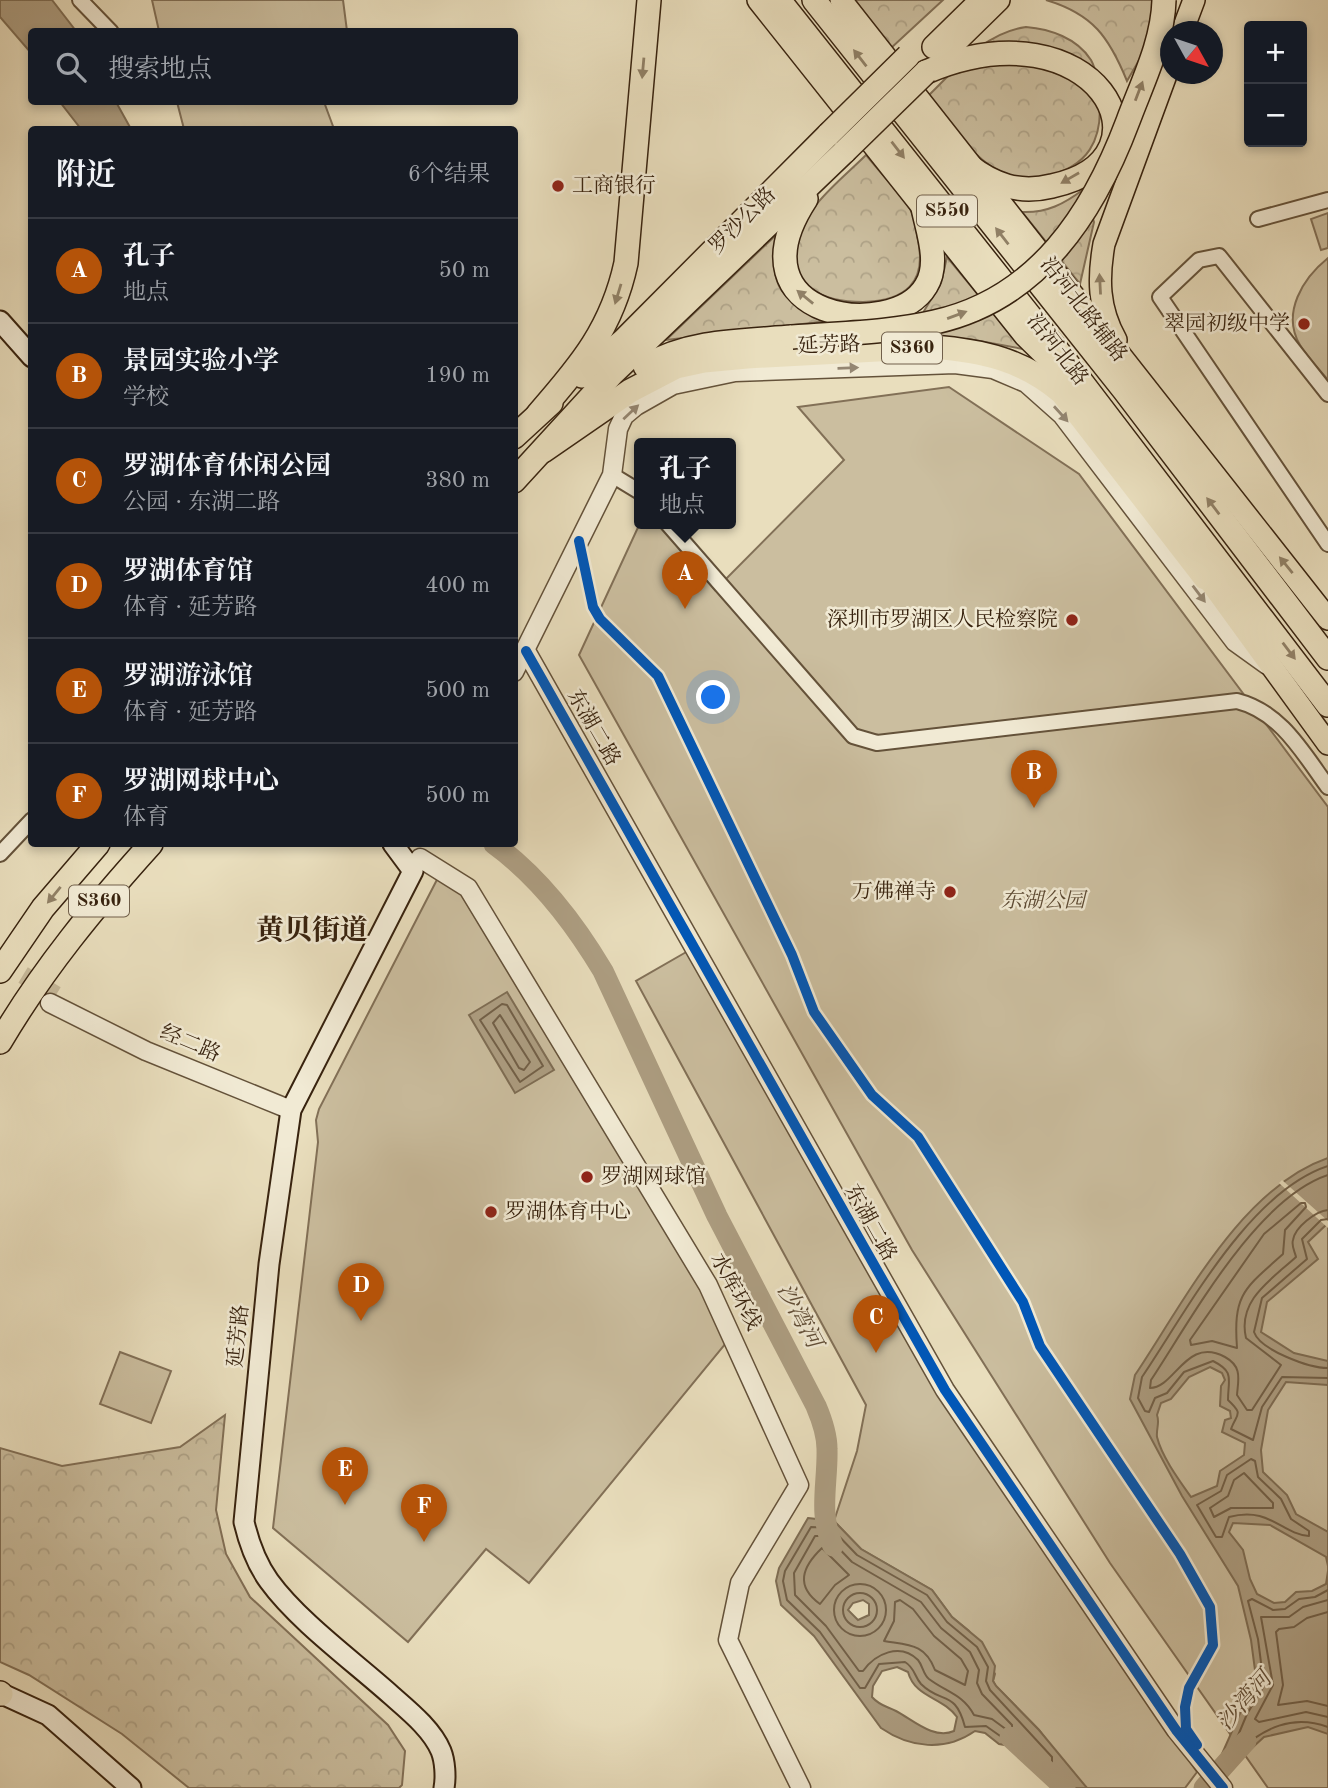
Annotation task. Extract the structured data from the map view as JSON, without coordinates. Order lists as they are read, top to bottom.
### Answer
{
  "streets": {
    "highway": [
      "S550",
      "罗沙公路",
      "S360",
      "沿河北路"
    ],
    "main road": ["沿河北路辅路", "延芳路"],
    "street": ["东湖二路", "经二路", "水库环线"]
  },
  "crossings": [
    ["罗沙公路", "S360"],
    ["延芳路", "S360"],
    ["延芳路", "东湖二路"],
    ["延芳路", "经二路"],
    ["延芳路", "水库环线"],
    ["S360", "沿河北路"]
  ],
  "districts": ["黄贝街道"],
  "water": ["沙湾河"],
  "parks": ["东湖公园"],
  "places": [
    "工商银行",
    "翠园初级中学",
    "深圳市罗湖区人民检察院",
    "万佛禅寺",
    "罗湖网球馆",
    "罗湖体育中心"
  ],
  "north": "bottom right",
  "page": {
    "map_buttons": ["+", "−"],
    "search": "搜索地点",
    "heading": ["附近", "6个结果"],
    "list": [
      {
        "mark": "A",
        "name": "孔子",
        "note": "地点",
        "value": "50 m"
      },
      {
        "mark": "B",
        "name": "景园实验小学",
        "note": "学校",
        "value": "190 m"
      },
      {
        "mark": "C",
        "name": "罗湖体育休闲公园",
        "note": "公园 · 东湖二路",
        "value": "380 m"
      },
      {
        "mark": "D",
        "name": "罗湖体育馆",
        "note": "体育 · 延芳路",
        "value": "400 m"
      },
      {
        "mark": "E",
        "name": "罗湖游泳馆",
        "note": "体育 · 延芳路",
        "value": "500 m"
      },
      {
        "mark": "F",
        "name": "罗湖网球中心",
        "note": "体育",
        "value": "500 m"
      }
    ],
    "popup": ["孔子", "地点"],
    "pins": [
      "A",
      "B",
      "D",
      "C",
      "E",
      "F"
    ]
  }
}
